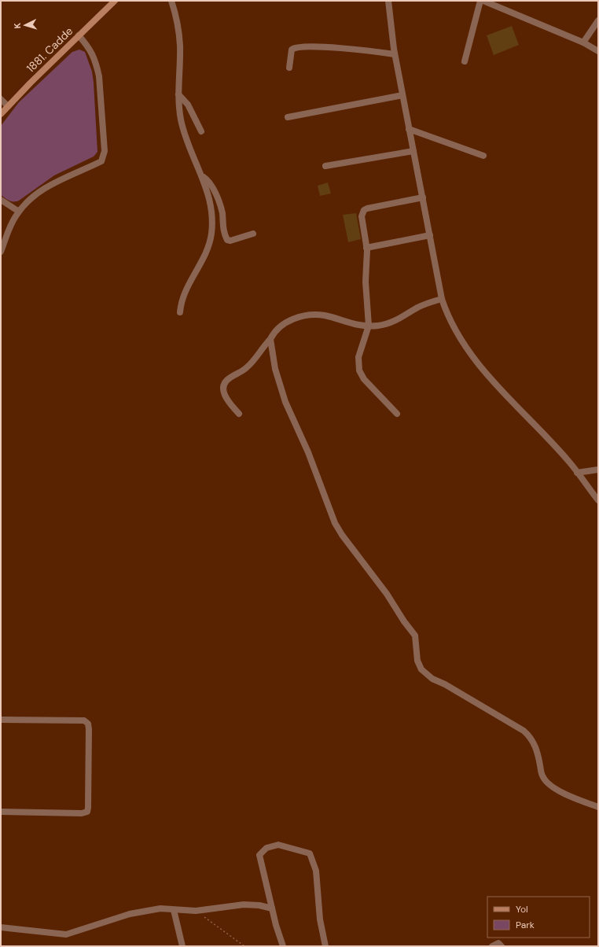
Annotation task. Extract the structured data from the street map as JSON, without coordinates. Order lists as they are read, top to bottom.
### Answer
{
  "streets": {
    "street": ["1881. Cadde"]
  },
  "legend": ["Yol", "Park"],
  "north": "left"
}
